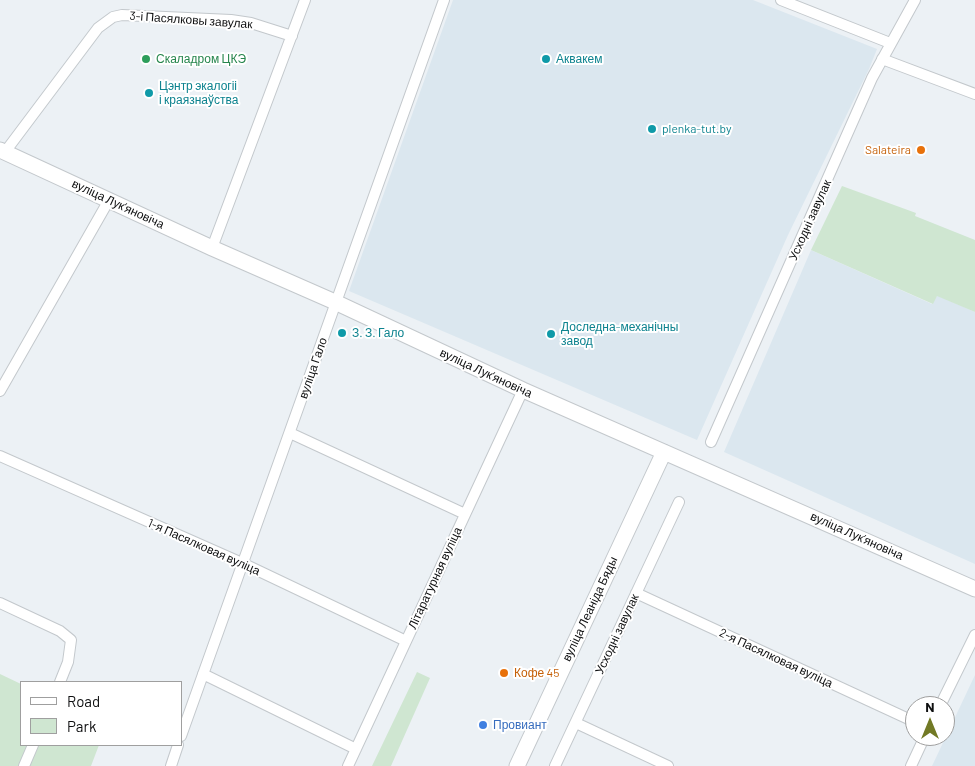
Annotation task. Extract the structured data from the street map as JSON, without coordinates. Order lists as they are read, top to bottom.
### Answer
{
  "streets": {
    "main road": ["вуліца Лукʼяновіча", "вуліца Леаніда Бяды"],
    "street": [
      "3-і Пасялковы завулак",
      "Усходні завулак",
      "вуліца Гало",
      "1-я Пасялковая вуліца",
      "Літаратурная вуліца",
      "2-я Пасялковая вуліца"
    ]
  },
  "crossings": [
    ["3-і Пасялковы завулак", "вуліца Лукʼяновіча"],
    ["вуліца Лукʼяновіча", "вуліца Гало"],
    ["вуліца Лукʼяновіча", "Літаратурная вуліца"],
    ["вуліца Лукʼяновіча", "вуліца Леаніда Бяды"],
    ["Усходні завулак", "2-я Пасялковая вуліца"],
    ["вуліца Гало", "1-я Пасялковая вуліца"],
    ["1-я Пасялковая вуліца", "Літаратурная вуліца"]
  ],
  "places": [
    "Скаладром ЦКЭ",
    "Аквакем",
    "Цэнтр экалогіі і краязнаўства",
    "plenka-tut.by",
    "Salateira",
    "З. З. Гало",
    "Доследна-механічны завод",
    "Кофе 45",
    "Провиант"
  ],
  "legend": ["Road", "Park"],
  "north": "top"
}
